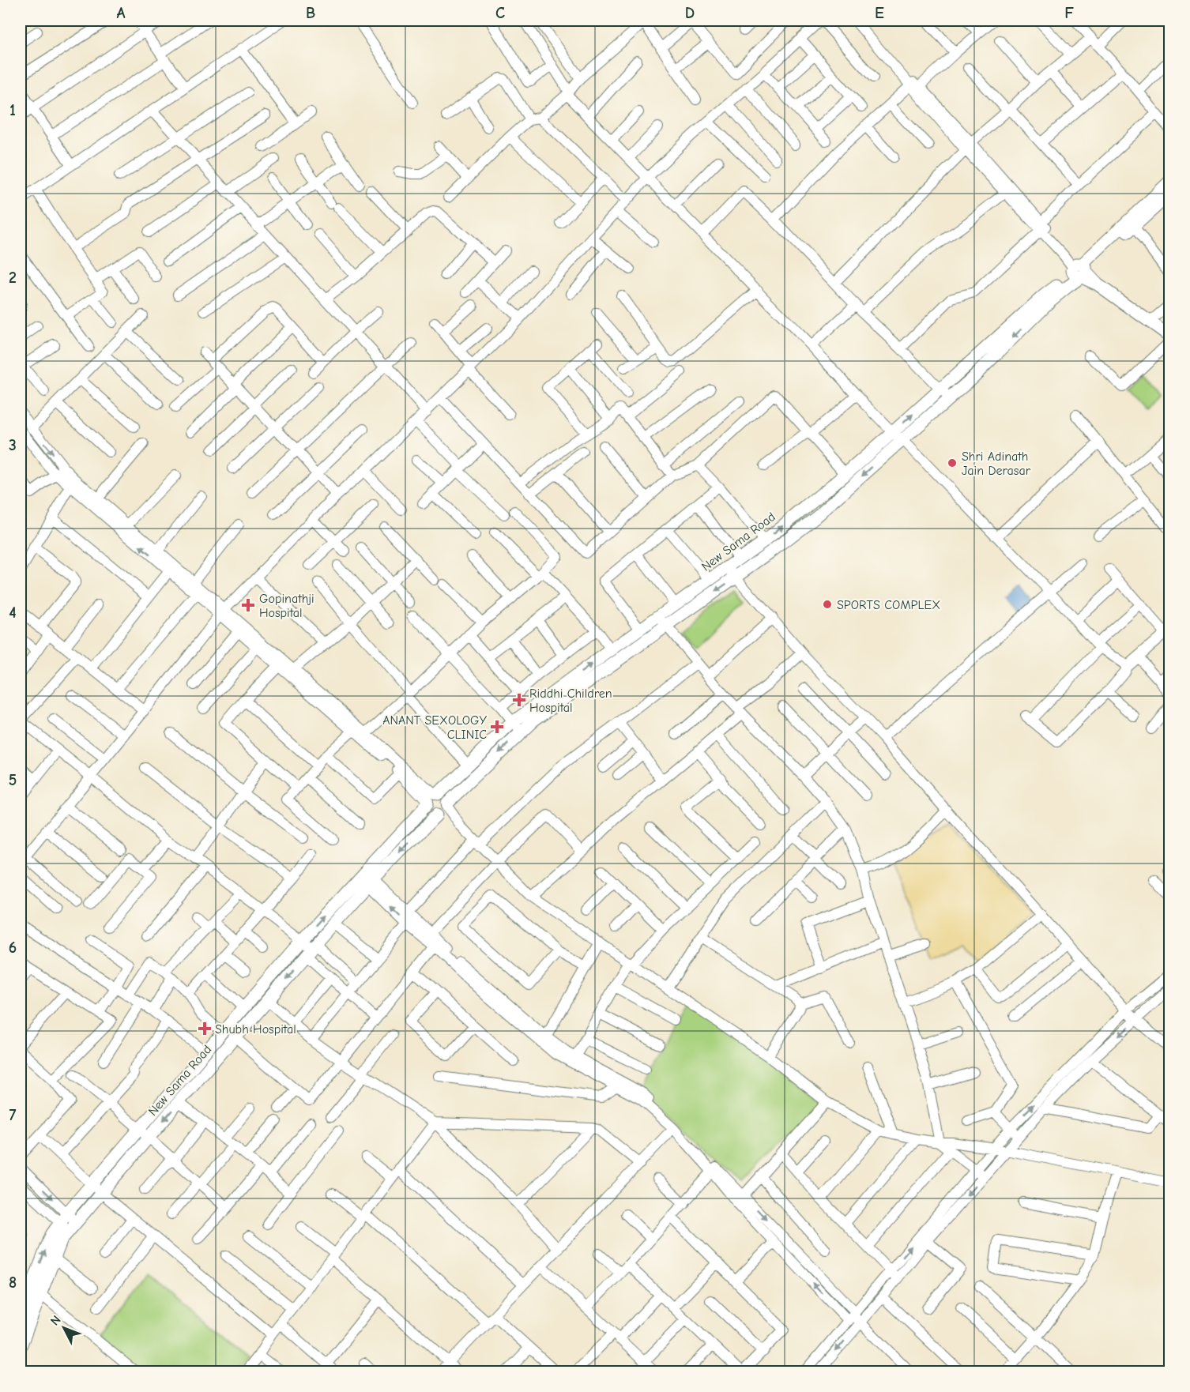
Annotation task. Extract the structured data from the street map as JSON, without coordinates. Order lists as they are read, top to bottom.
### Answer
{
  "streets": {
    "main road": ["New Sama Road"]
  },
  "places": {
    "other": ["Shri Adinath Jain Derasar", "SPORTS COMPLEX"],
    "health": [
      "Gopinathji Hospital",
      "Riddhi Children Hospital",
      "ANANT SEXOLOGY CLINIC",
      "Shubh Hospital"
    ]
  },
  "north": "top left",
  "grid": {
    "columns": [
      "A",
      "B",
      "C",
      "D",
      "E",
      "F"
    ],
    "rows": [
      "1",
      "2",
      "3",
      "4",
      "5",
      "6",
      "7",
      "8"
    ]
  }
}
